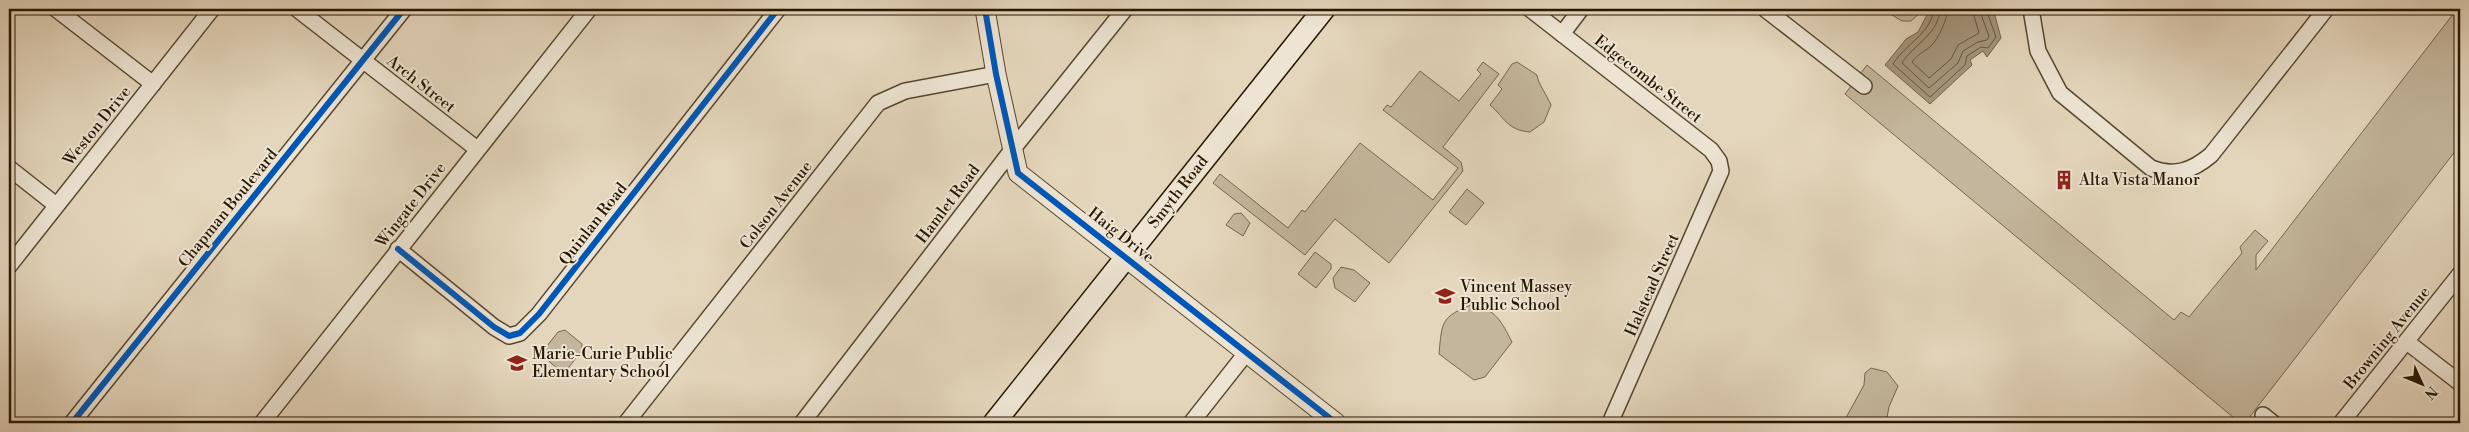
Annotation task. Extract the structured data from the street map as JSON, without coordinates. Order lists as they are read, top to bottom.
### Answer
{
  "streets": {
    "main road": ["Smyth Road"],
    "street": [
      "Edgecombe Street",
      "Arch Street",
      "Weston Drive",
      "Hamlet Road",
      "Wingate Drive",
      "Colson Avenue",
      "Chapman Boulevard",
      "Quinlan Road",
      "Haig Drive",
      "Halstead Street",
      "Browning Avenue"
    ]
  },
  "crossings": [
    ["Edgecombe Street", "Halstead Street"],
    ["Arch Street", "Wingate Drive"],
    ["Arch Street", "Chapman Boulevard"],
    ["Smyth Road", "Haig Drive"],
    ["Hamlet Road", "Haig Drive"],
    ["Wingate Drive", "Quinlan Road"],
    ["Colson Avenue", "Haig Drive"]
  ],
  "places": {
    "building": ["Alta Vista Manor"],
    "school or university": ["Vincent Massey Public School", "Marie-Curie Public Elementary School"]
  },
  "north": "bottom right"
}
